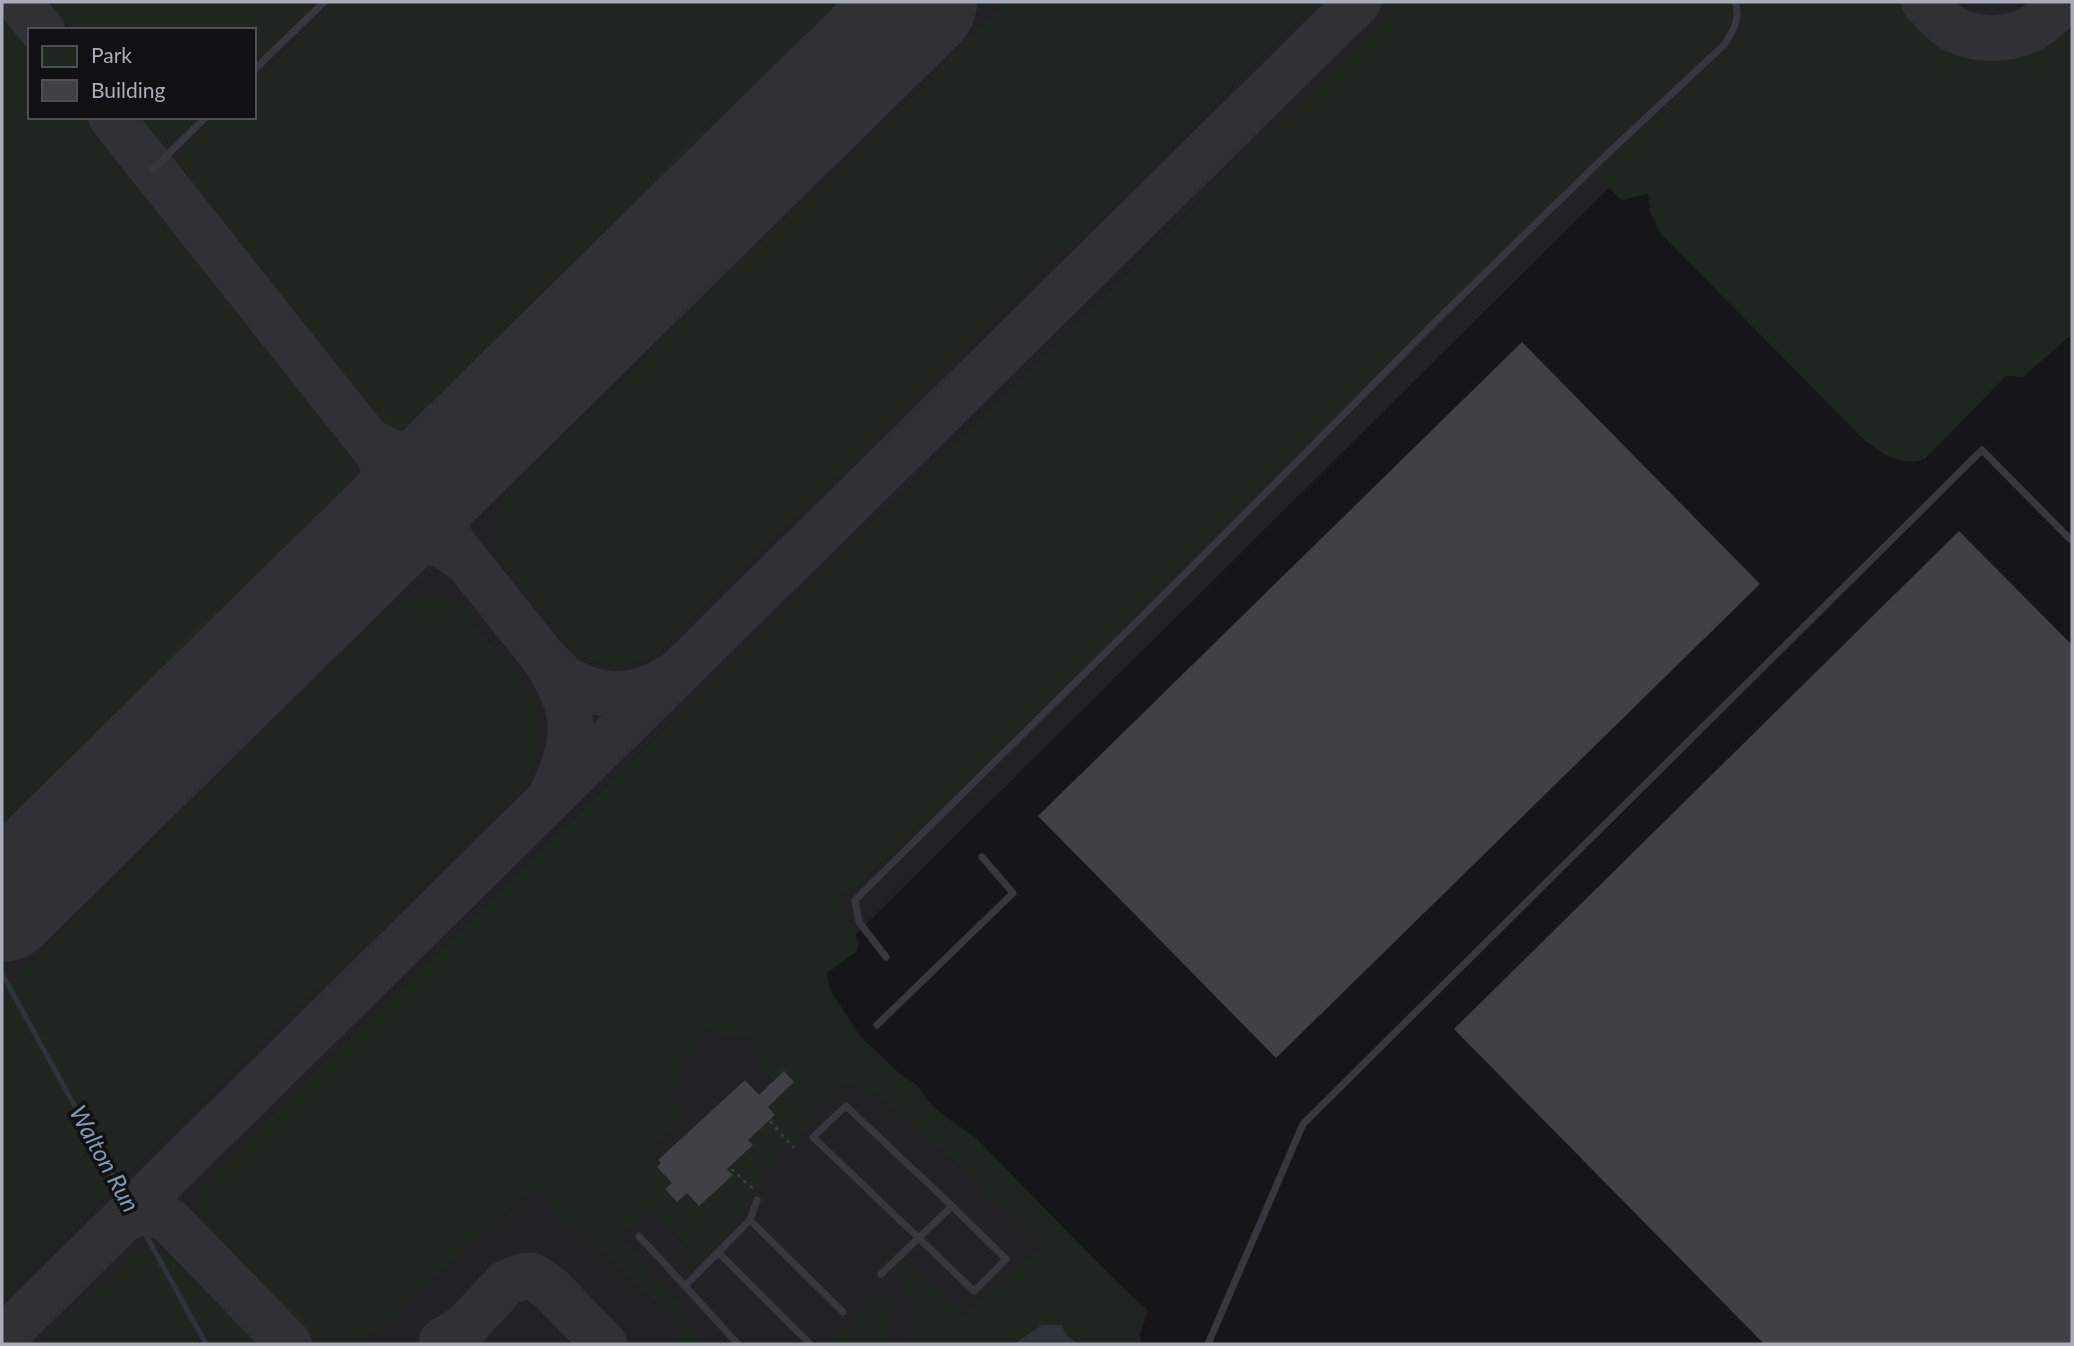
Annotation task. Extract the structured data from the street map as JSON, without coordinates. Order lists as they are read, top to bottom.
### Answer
{
  "water": ["Walton Run"],
  "legend": ["Park", "Building"]
}
